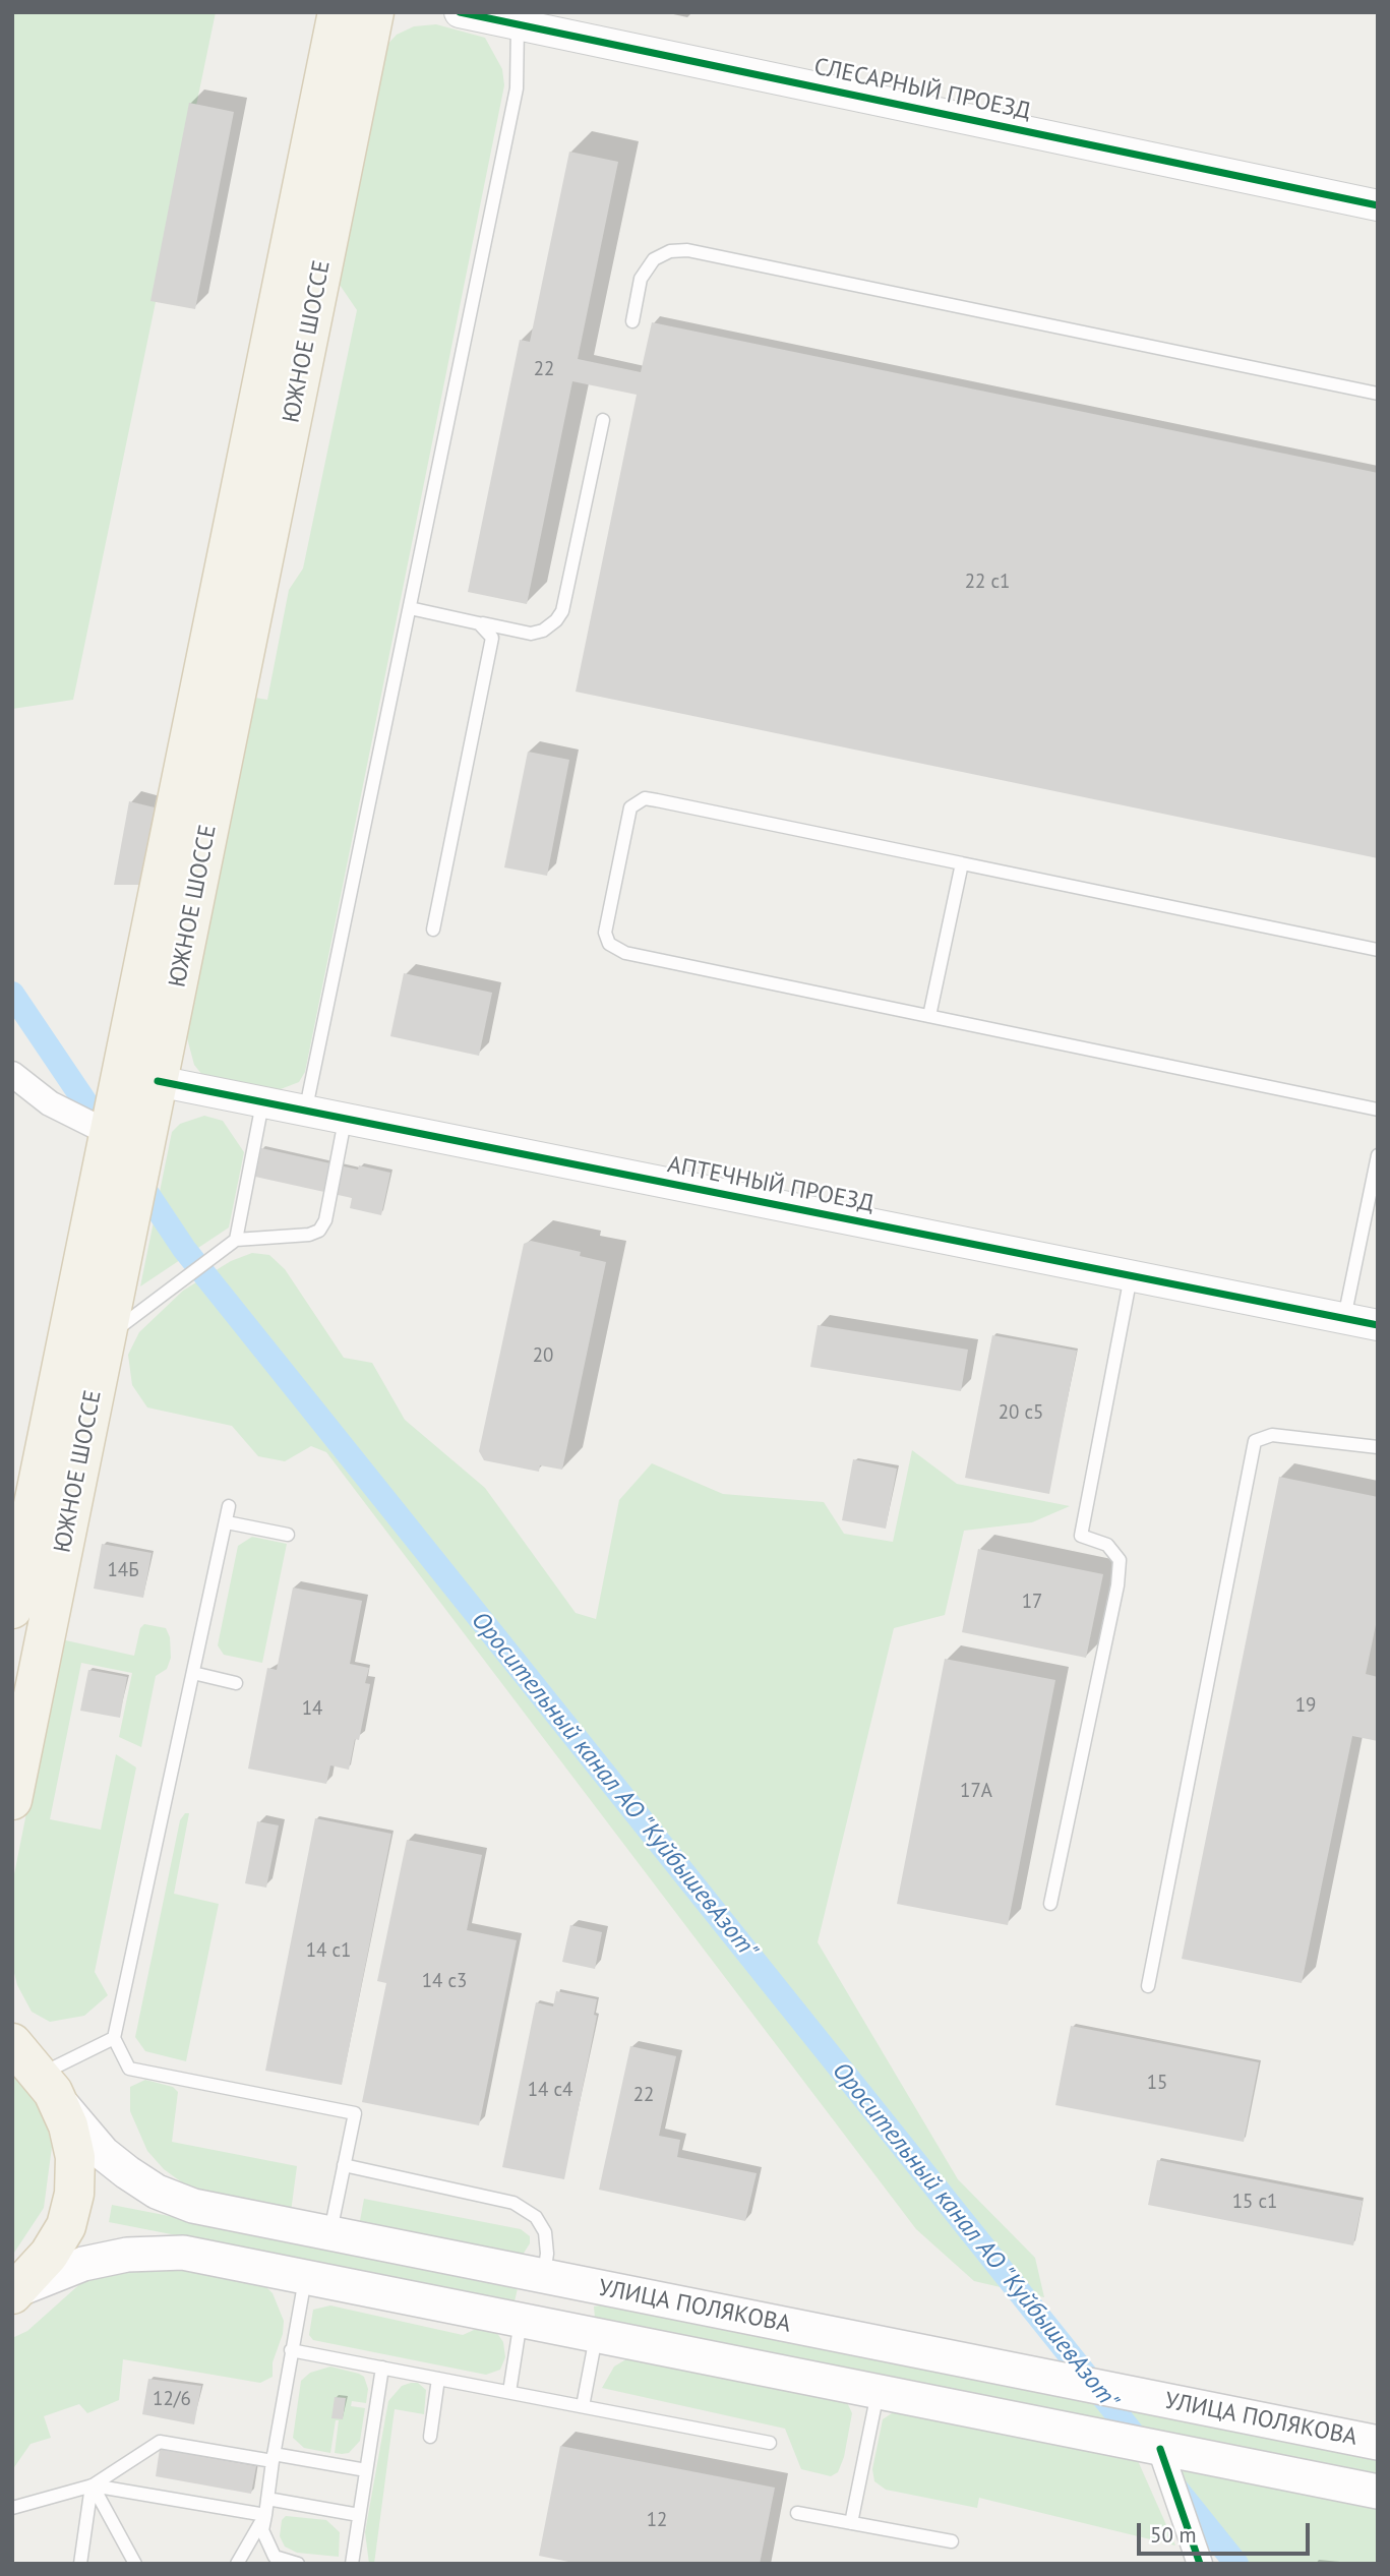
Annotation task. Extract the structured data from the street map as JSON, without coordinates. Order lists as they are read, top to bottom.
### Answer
{
  "streets": {
    "main road": ["ЮЖНОЕ ШОССЕ", "УЛИЦА ПОЛЯКОВА"],
    "street": ["СЛЕСАРНЫЙ ПРОЕЗД", "АПТЕЧНЫЙ ПРОЕЗД"]
  },
  "crossings": [
    ["ЮЖНОЕ ШОССЕ", "АПТЕЧНЫЙ ПРОЕЗД"]
  ],
  "water": ["Оросительный канал АО \"КуйбышевАзот\""],
  "house_numbers": [
    "22",
    "22 с1",
    "20",
    "20 с5",
    "14Б",
    "17",
    "19",
    "14",
    "17А",
    "14 с1",
    "14 с3",
    "15",
    "14 с4",
    "22",
    "15 с1",
    "12/6",
    "12"
  ],
  "scale_bar": "50 m"
}
